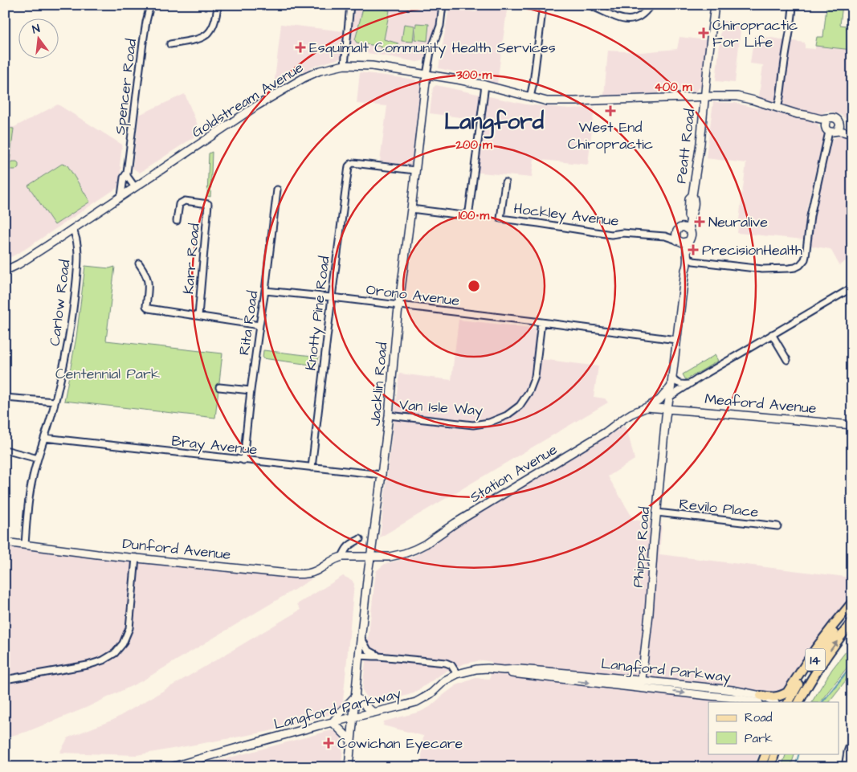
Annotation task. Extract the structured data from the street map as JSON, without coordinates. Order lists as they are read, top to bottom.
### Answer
{
  "streets": {
    "main road": [
      "Goldstream Avenue",
      "Peatt Road",
      "Jacklin Road",
      "Meaford Avenue",
      "Station Avenue",
      "Phipps Road",
      "Dunford Avenue",
      "14",
      "Langford Parkway"
    ],
    "street": [
      "Spencer Road",
      "Hockley Avenue",
      "Karr Road",
      "Orono Avenue",
      "Carlow Road",
      "Knotty Pine Road",
      "Rita Road",
      "Van Isle Way",
      "Bray Avenue",
      "Revilo Place"
    ]
  },
  "crossings": [
    ["Spencer Road", "Goldstream Avenue"],
    ["Goldstream Avenue", "Peatt Road"],
    ["Goldstream Avenue", "Carlow Road"],
    ["Goldstream Avenue", "Jacklin Road"],
    ["Peatt Road", "Hockley Avenue"],
    ["Peatt Road", "Orono Avenue"],
    ["Peatt Road", "Meaford Avenue"],
    ["Peatt Road", "Station Avenue"],
    ["Peatt Road", "Phipps Road"],
    ["Orono Avenue", "Knotty Pine Road"],
    ["Orono Avenue", "Rita Road"],
    ["Orono Avenue", "Jacklin Road"],
    ["Orono Avenue", "Van Isle Way"],
    ["Carlow Road", "Bray Avenue"],
    ["Carlow Road", "Dunford Avenue"],
    ["Knotty Pine Road", "Jacklin Road"],
    ["Knotty Pine Road", "Bray Avenue"],
    ["Rita Road", "Bray Avenue"],
    ["Jacklin Road", "Van Isle Way"],
    ["Jacklin Road", "Bray Avenue"],
    ["Jacklin Road", "Station Avenue"],
    ["Jacklin Road", "Dunford Avenue"],
    ["Jacklin Road", "Langford Parkway"],
    ["Meaford Avenue", "Station Avenue"],
    ["Meaford Avenue", "Phipps Road"],
    ["Station Avenue", "Phipps Road"],
    ["Station Avenue", "Dunford Avenue"],
    ["Revilo Place", "Phipps Road"],
    ["Phipps Road", "Langford Parkway"]
  ],
  "districts": ["Langford"],
  "parks": ["Centennial Park"],
  "places": {
    "health": [
      "Chiropractic For Life",
      "Esquimalt Community Health Services",
      "West End Chiropractic",
      "Neuralive",
      "PrecisionHealth",
      "Cowichan Eyecare"
    ]
  },
  "legend": ["Road", "Park"],
  "north": "top",
  "rings": [
    "300 m",
    "400 m",
    "200 m",
    "100 m"
  ]
}
